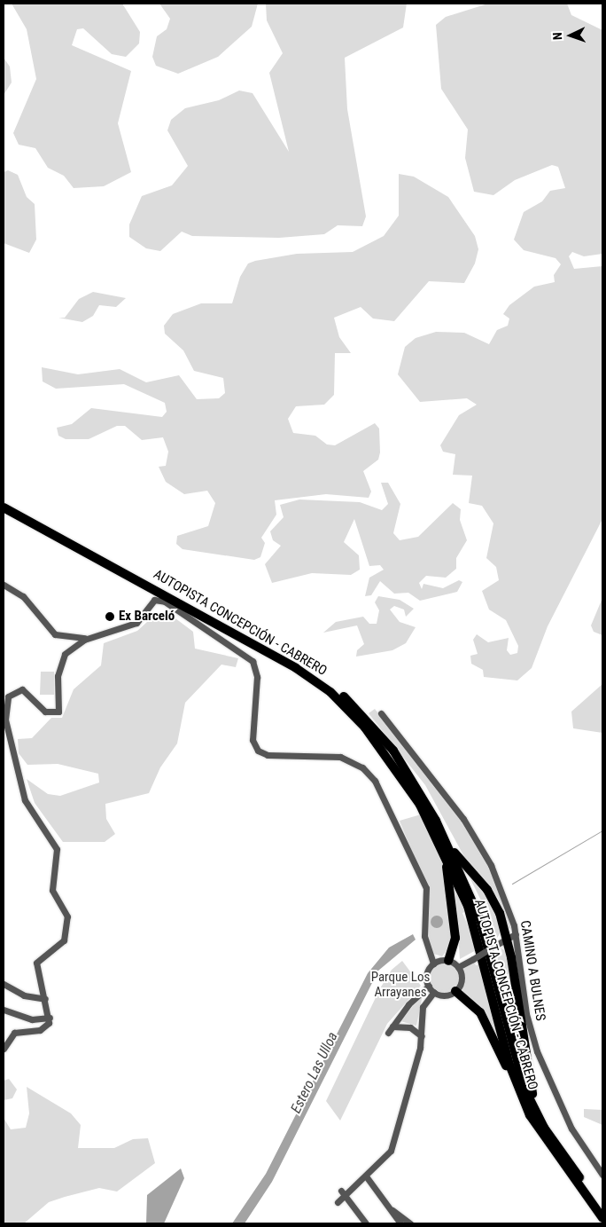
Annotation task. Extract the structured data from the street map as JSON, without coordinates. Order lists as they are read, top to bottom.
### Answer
{
  "streets": {
    "highway": ["AUTOPISTA CONCEPCIÓN - CABRERO"],
    "street": ["CAMINO A BULNES"]
  },
  "water": ["Estero Las Ulloa"],
  "parks": ["Parque Los Arrayanes"],
  "places": ["Ex Barceló"],
  "north": "left"
}
